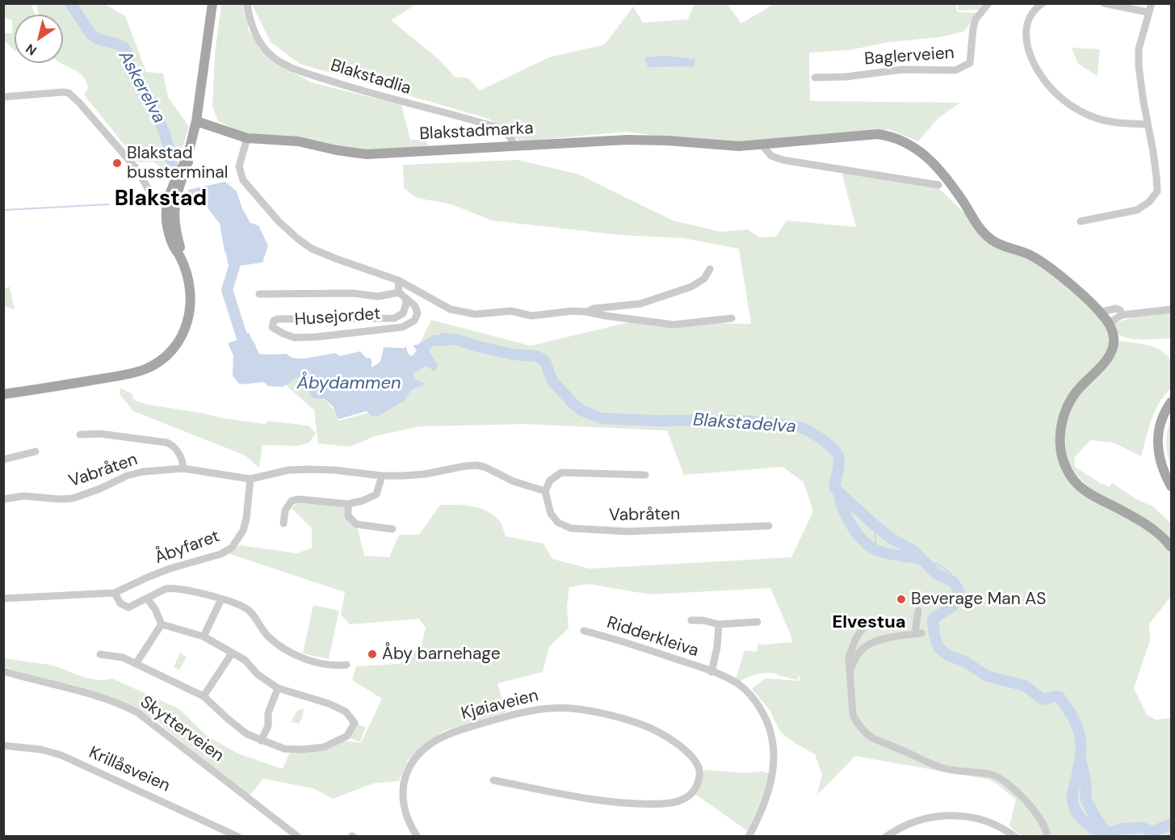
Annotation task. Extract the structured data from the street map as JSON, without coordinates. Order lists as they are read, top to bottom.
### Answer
{
  "streets": {
    "main road": ["Blakstadmarka"],
    "street": [
      "Baglerveien",
      "Blakstadlia",
      "Husejordet",
      "Vabråten",
      "Åbyfaret",
      "Ridderkleiva",
      "Kjøiaveien",
      "Skytterveien",
      "Krillåsveien"
    ]
  },
  "crossings": [
    ["Blakstadlia", "Blakstadmarka"],
    ["Vabråten", "Åbyfaret"]
  ],
  "districts": ["Blakstad", "Elvestua"],
  "water": ["Askerelva", "Åbydammen", "Blakstadelva"],
  "places": ["Blakstad bussterminal", "Beverage Man AS", "Åby barnehage"],
  "north": "bottom left"
}
